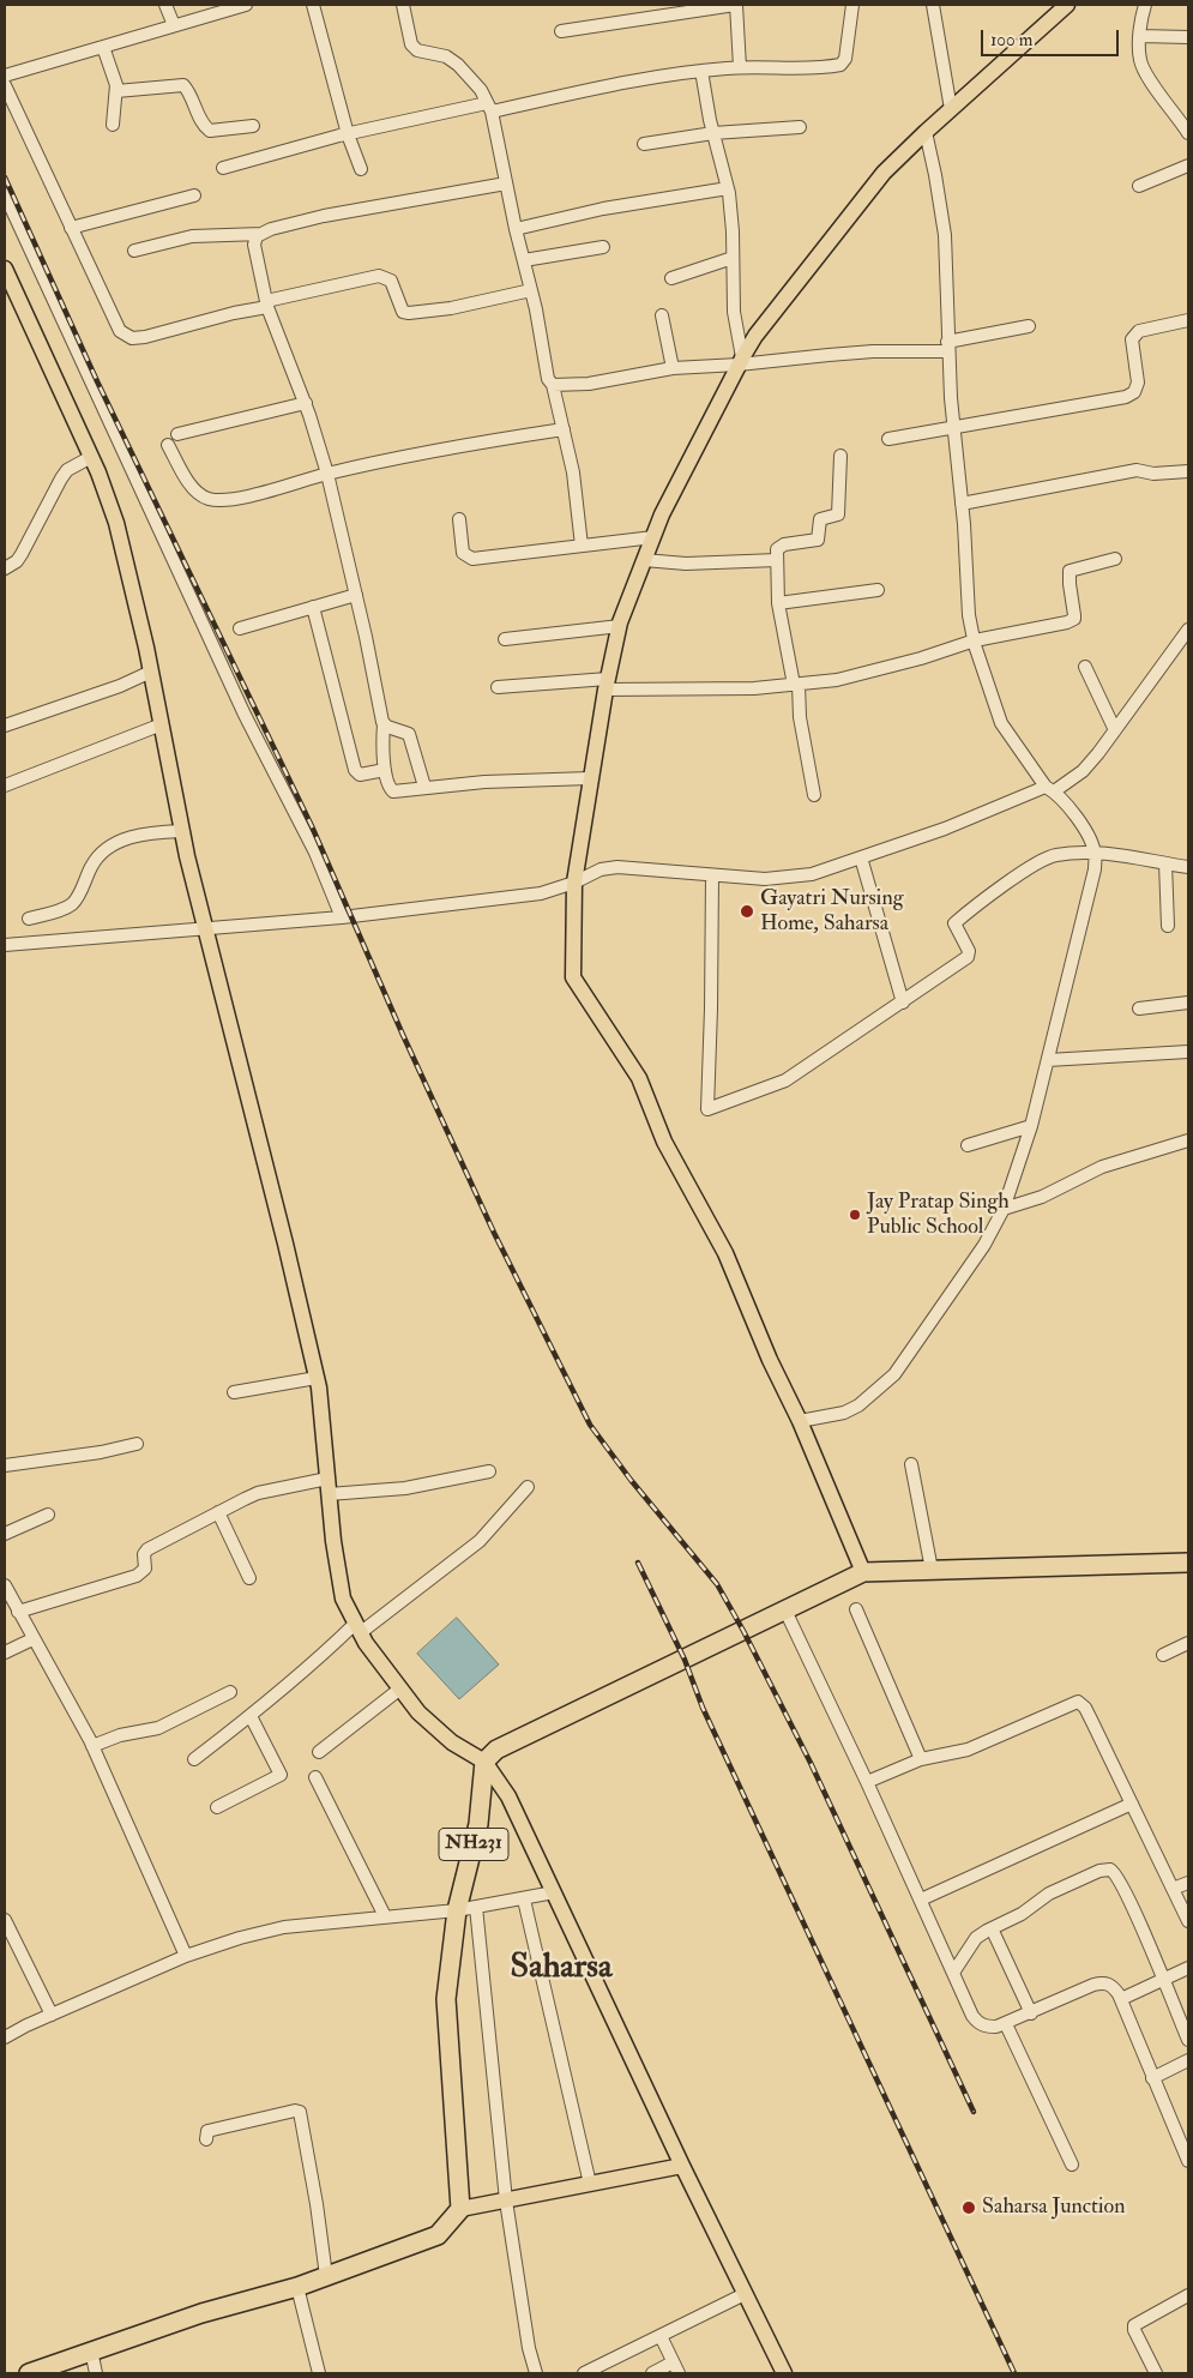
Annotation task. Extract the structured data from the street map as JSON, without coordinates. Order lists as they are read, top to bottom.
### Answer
{
  "streets": {
    "highway": ["NH231"]
  },
  "districts": ["Saharsa"],
  "places": ["Gayatri Nursing Home, Saharsa", "Jay Pratap Singh Public School", "Saharsa Junction"],
  "scale_bar": "100 m"
}
